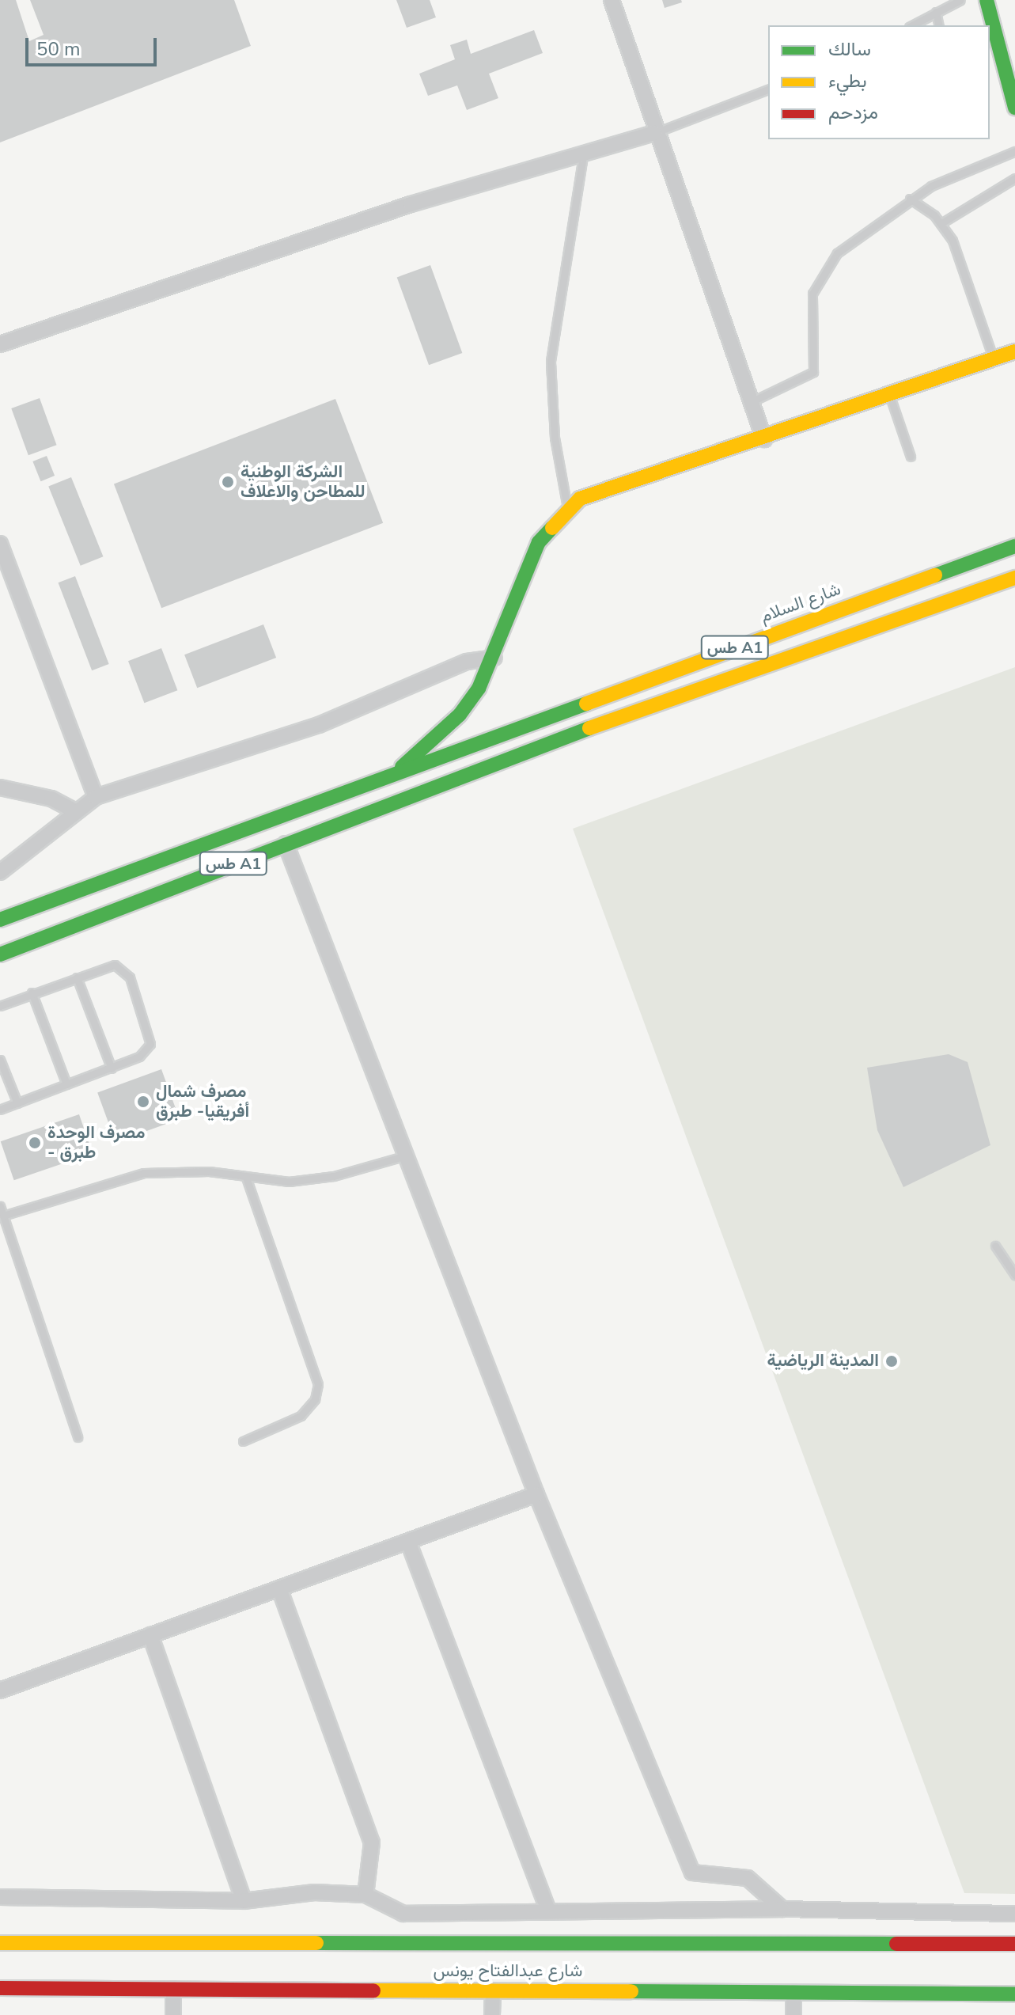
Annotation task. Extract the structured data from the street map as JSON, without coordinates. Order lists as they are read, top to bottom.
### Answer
{
  "streets": {
    "main road": ["شارع السلام", "طس A1", "شارع عبدالفتاح يونس"]
  },
  "crossings": [
    ["شارع السلام", "طس A1"]
  ],
  "places": [
    "الشركة الوطنية للمطاحن والاعلاف",
    "مصرف شمال أفريقيا- طبرق",
    "مصرف الوحدة - طبرق",
    "المدينة الرياضية"
  ],
  "legend": ["سالك", "بطيء", "مزدحم"],
  "scale_bar": "50 m"
}
